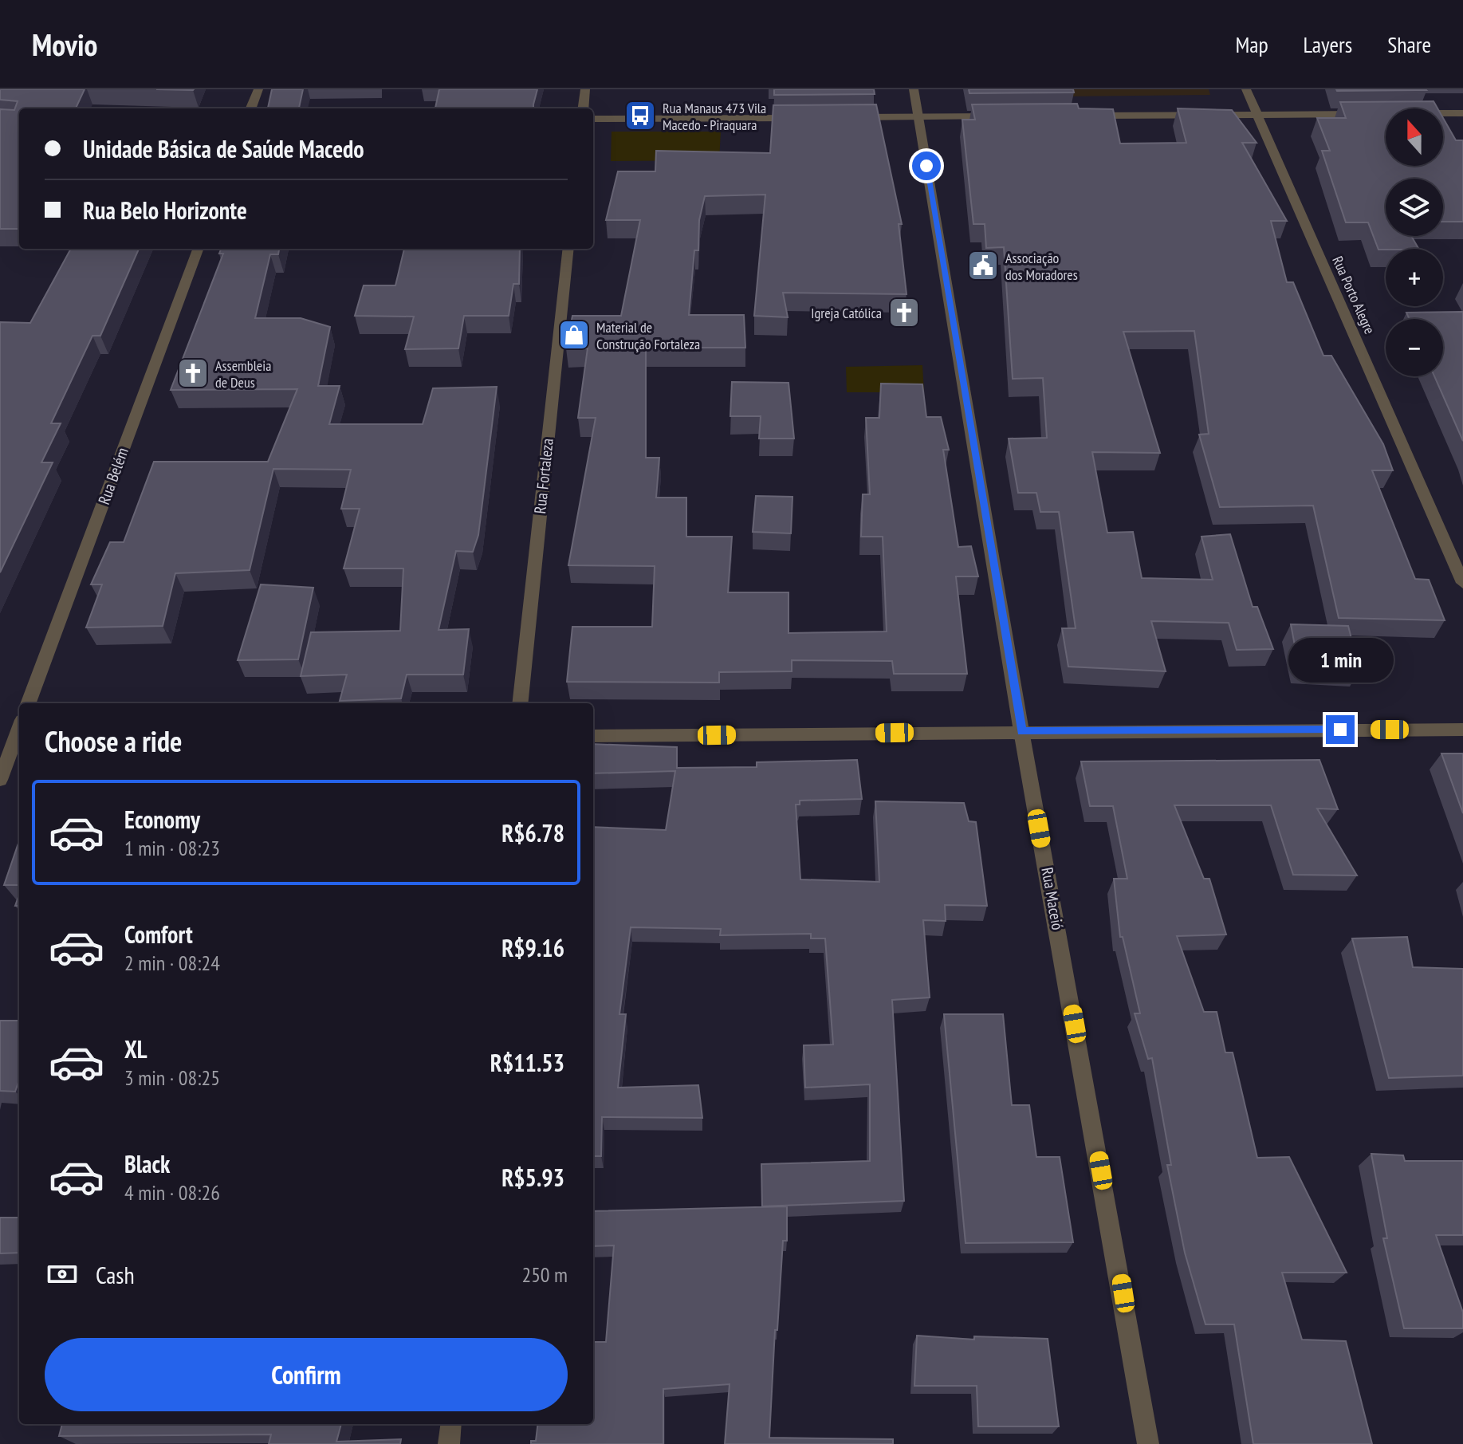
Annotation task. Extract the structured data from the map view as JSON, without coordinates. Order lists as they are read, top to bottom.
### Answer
{
  "streets": {
    "street": [
      "Rua Porto Alegre",
      "Rua Belém",
      "Rua Fortaleza",
      "Rua Maceió"
    ]
  },
  "places": {
    "bus stop": ["Rua Manaus 473 Vila Macedo - Piraquara"],
    "public building": ["Associação dos Moradores"],
    "church": ["Igreja Católica", "Assembleia de Deus"],
    "shop": ["Material de Construção Fortaleza"]
  },
  "north": "top",
  "page": {
    "header": "Movio",
    "nav": ["Map", "Layers", "Share"],
    "map_buttons": ["+", "−"],
    "banner": ["Unidade Básica de Saúde Macedo", "Rua Belo Horizonte"],
    "bubble": "1 min",
    "heading": "Choose a ride",
    "list": [
      {
        "name": "Economy",
        "note": "1 min · 08:23",
        "value": "R$6.78"
      },
      {
        "name": "Comfort",
        "note": "2 min · 08:24",
        "value": "R$9.16"
      },
      {
        "name": "XL",
        "note": "3 min · 08:25",
        "value": "R$11.53"
      },
      {
        "name": "Black",
        "note": "4 min · 08:26",
        "value": "R$5.93"
      }
    ],
    "pay": ["Cash", "250 m"],
    "buttons": "Confirm"
  }
}
